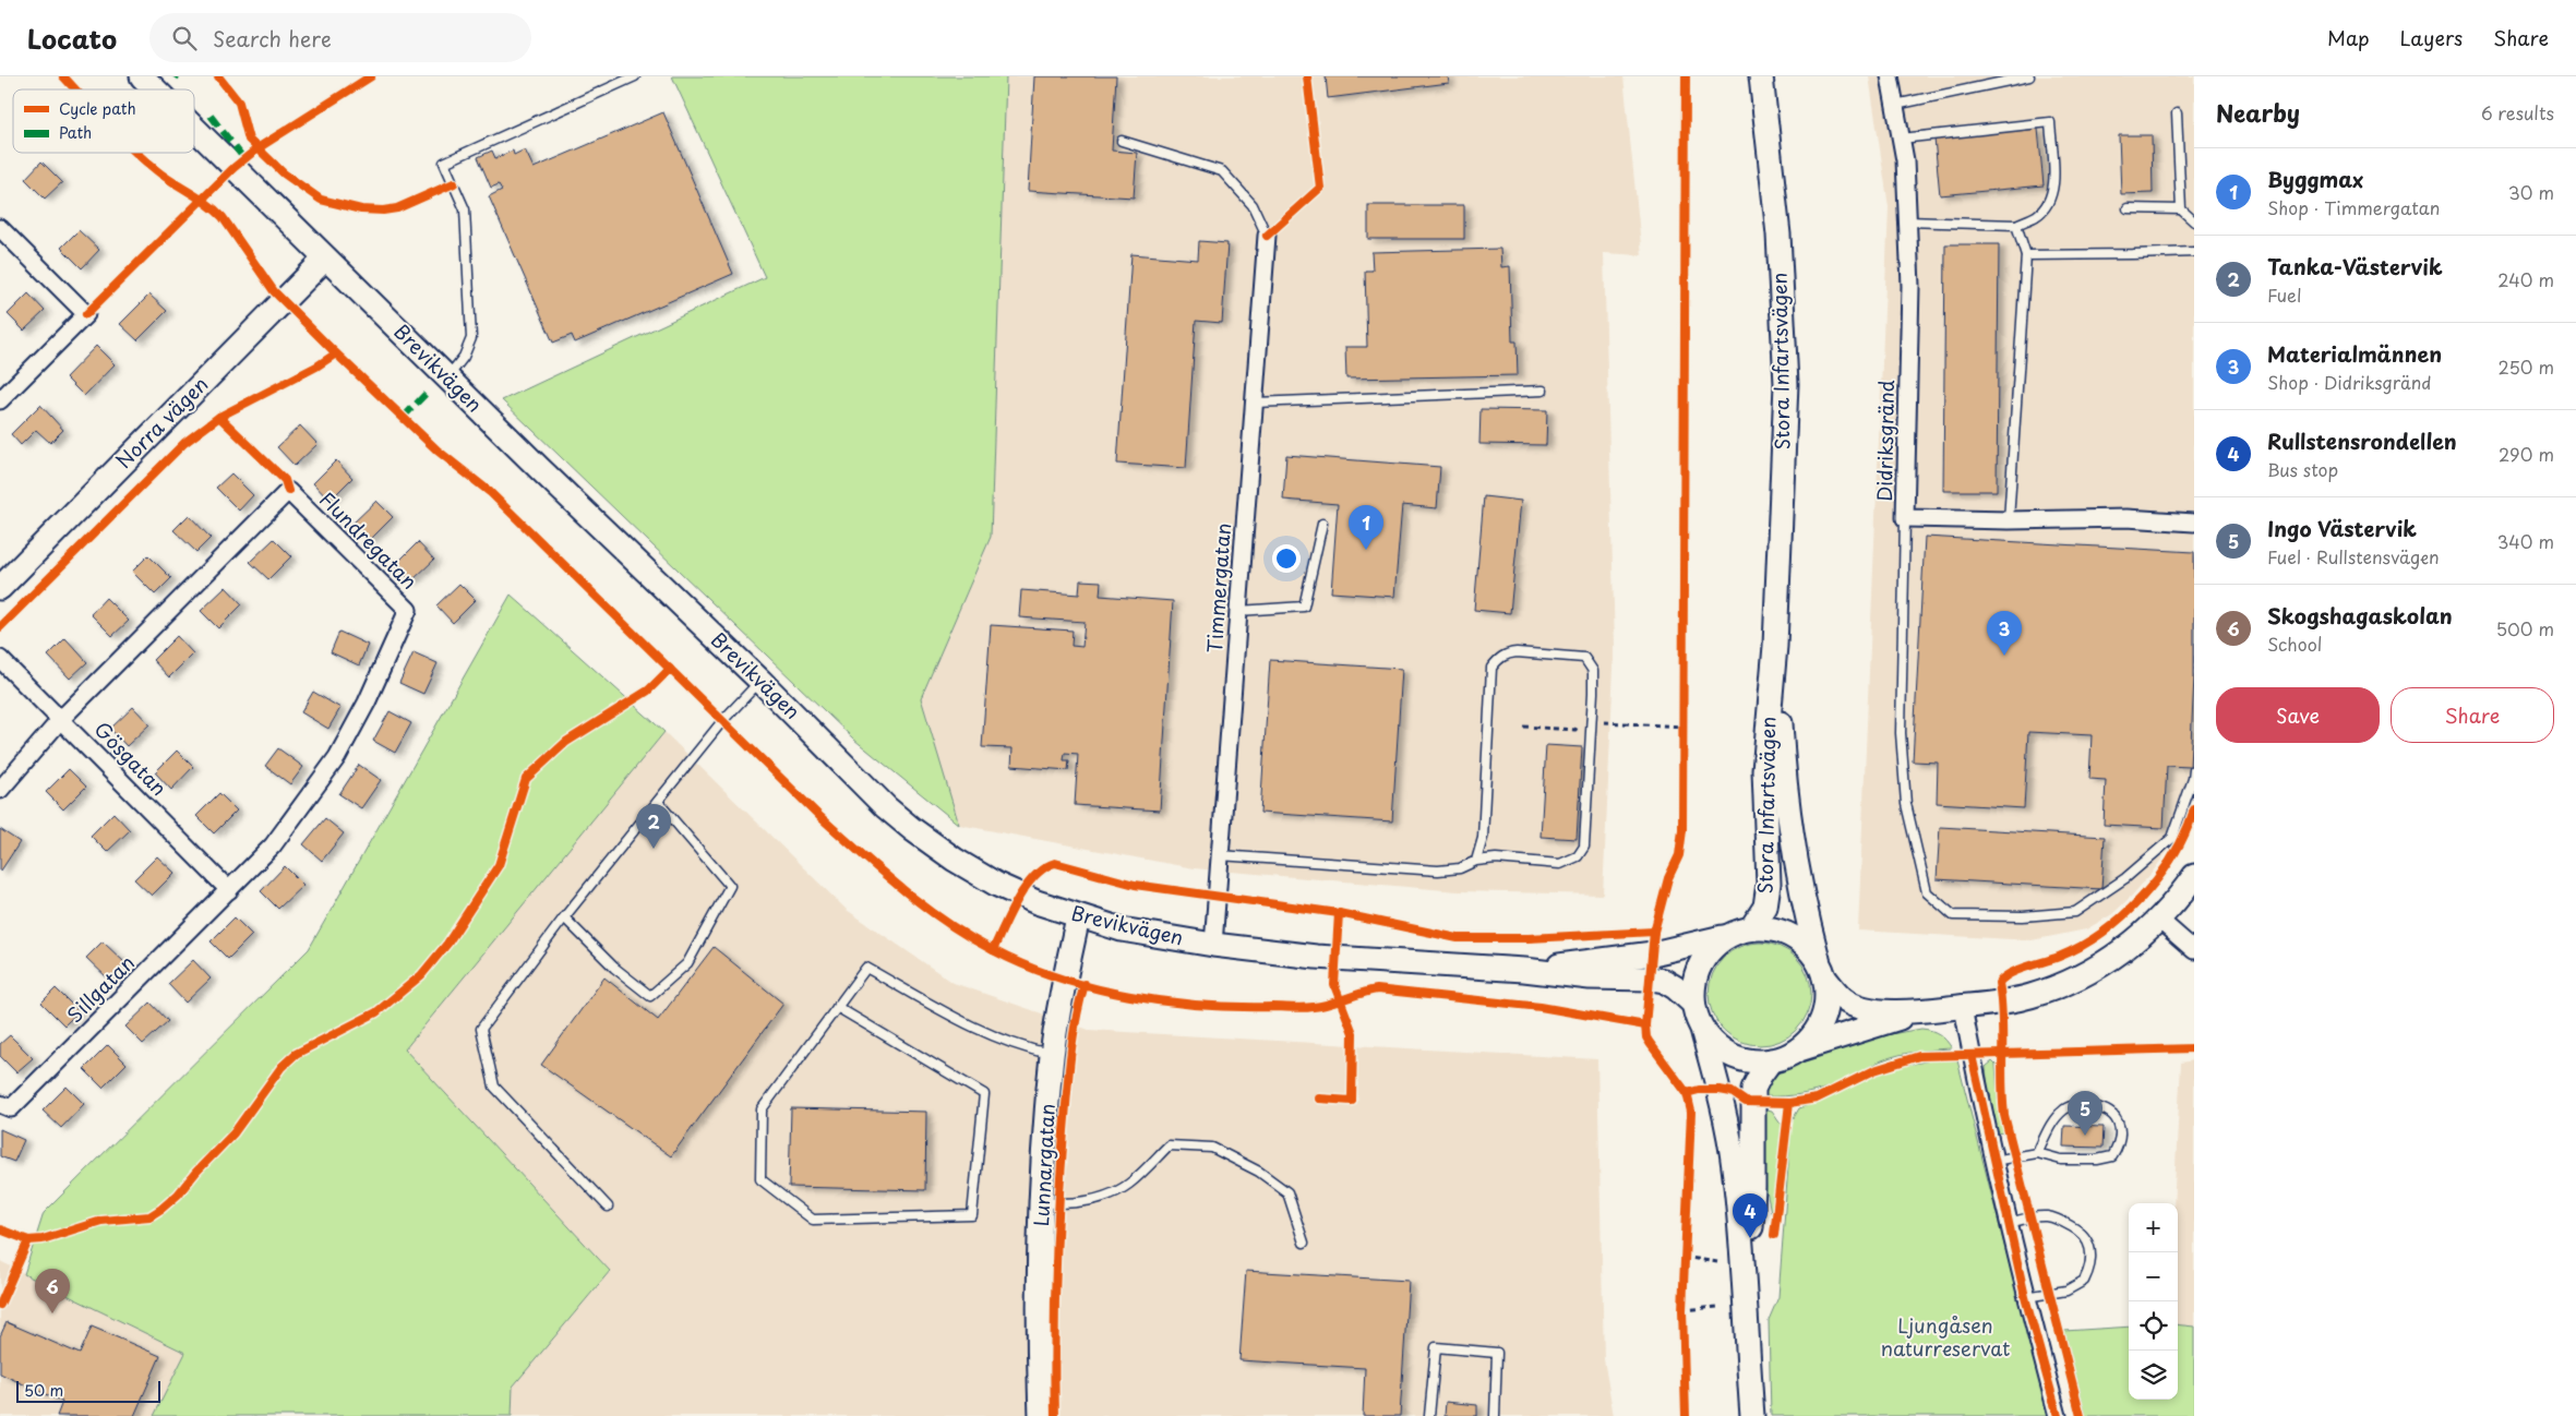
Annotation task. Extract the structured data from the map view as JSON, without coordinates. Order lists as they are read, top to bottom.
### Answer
{
  "streets": {
    "street": [
      "Stora Infartsvägen",
      "Brevikvägen",
      "Norra vägen",
      "Didriksgränd",
      "Flundregatan",
      "Timmergatan",
      "Gösgatan",
      "Sillgatan",
      "Lunnargatan"
    ]
  },
  "crossings": [
    ["Stora Infartsvägen", "Brevikvägen"],
    ["Brevikvägen", "Norra vägen"],
    ["Brevikvägen", "Timmergatan"],
    ["Brevikvägen", "Lunnargatan"],
    ["Flundregatan", "Gösgatan"],
    ["Flundregatan", "Sillgatan"],
    ["Gösgatan", "Sillgatan"]
  ],
  "parks": ["Ljungåsen naturreservat"],
  "legend": ["Cycle path", "Path"],
  "scale_bar": "50 m",
  "page": {
    "header": "Locato",
    "search": "Search here",
    "nav": ["Map", "Layers", "Share"],
    "heading": ["Nearby", "6 results"],
    "list": [
      {
        "mark": "1",
        "name": "Byggmax",
        "note": "Shop · Timmergatan",
        "value": "30 m"
      },
      {
        "mark": "2",
        "name": "Tanka-Västervik",
        "note": "Fuel",
        "value": "240 m"
      },
      {
        "mark": "3",
        "name": "Materialmännen",
        "note": "Shop · Didriksgränd",
        "value": "250 m"
      },
      {
        "mark": "4",
        "name": "Rullstensrondellen",
        "note": "Bus stop",
        "value": "290 m"
      },
      {
        "mark": "5",
        "name": "Ingo Västervik",
        "note": "Fuel · Rullstensvägen",
        "value": "340 m"
      },
      {
        "mark": "6",
        "name": "Skogshagaskolan",
        "note": "School",
        "value": "500 m"
      }
    ],
    "pins": [
      "1",
      "3",
      "2",
      "5",
      "4",
      "6"
    ],
    "buttons": ["Save", "Share"],
    "map_buttons": ["+", "−"],
    "scale": "50 m"
  }
}
